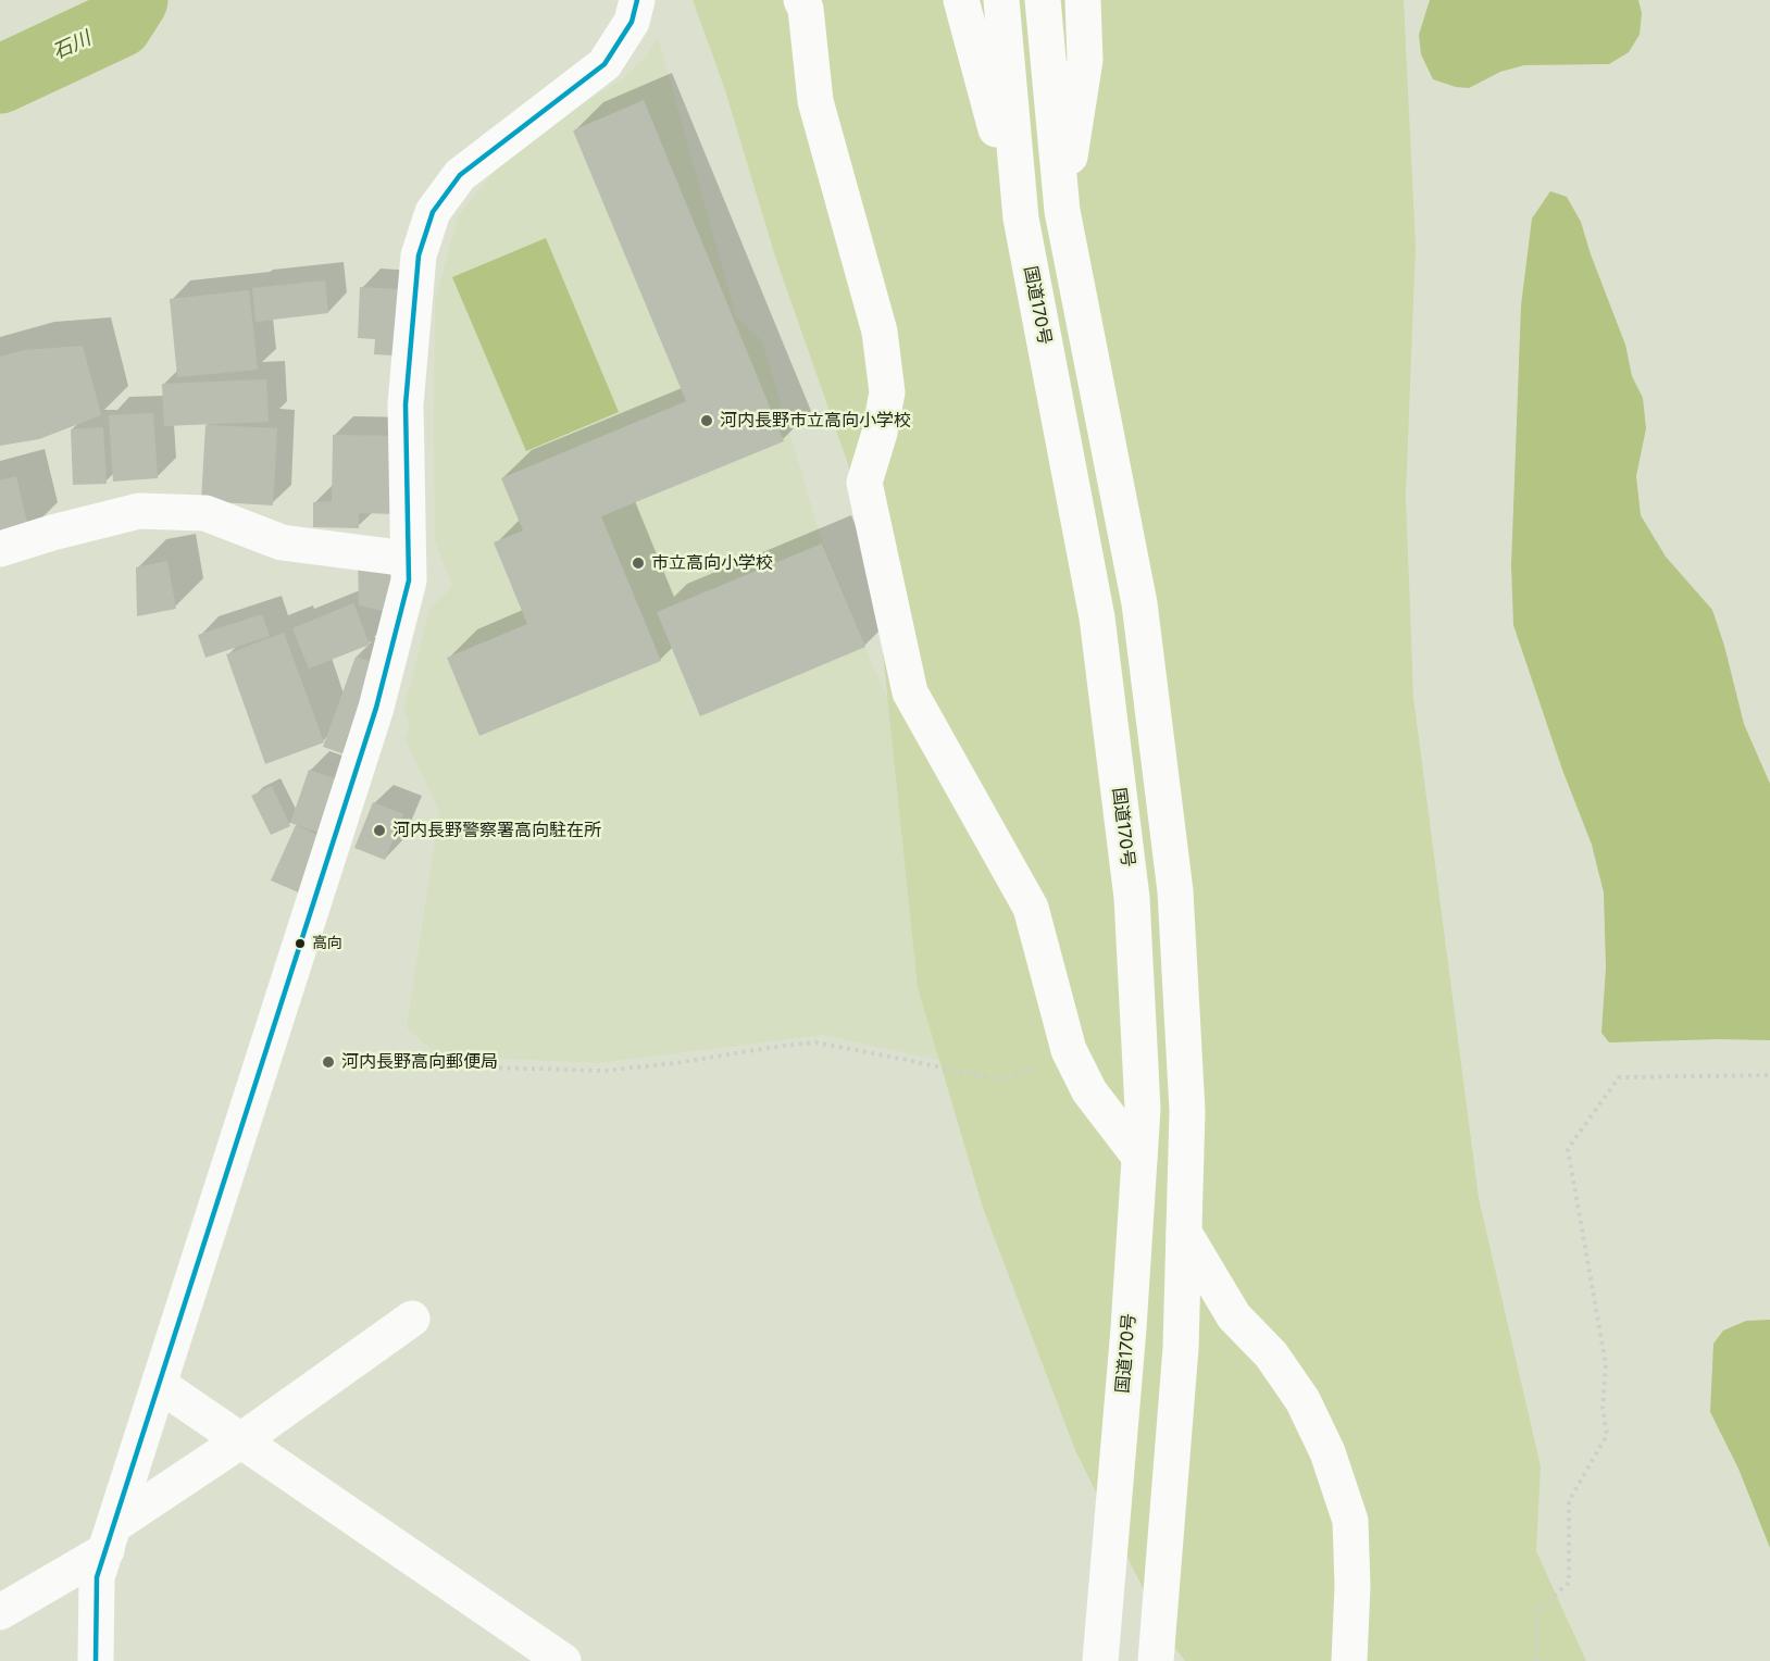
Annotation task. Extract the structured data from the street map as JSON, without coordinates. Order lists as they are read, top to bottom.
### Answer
{
  "streets": {
    "main road": ["国道170号"]
  },
  "water": ["石川"],
  "places": [
    "河内長野市立高向小学校",
    "市立高向小学校",
    "河内長野警察署高向駐在所",
    "高向",
    "河内長野高向郵便局"
  ]
}
